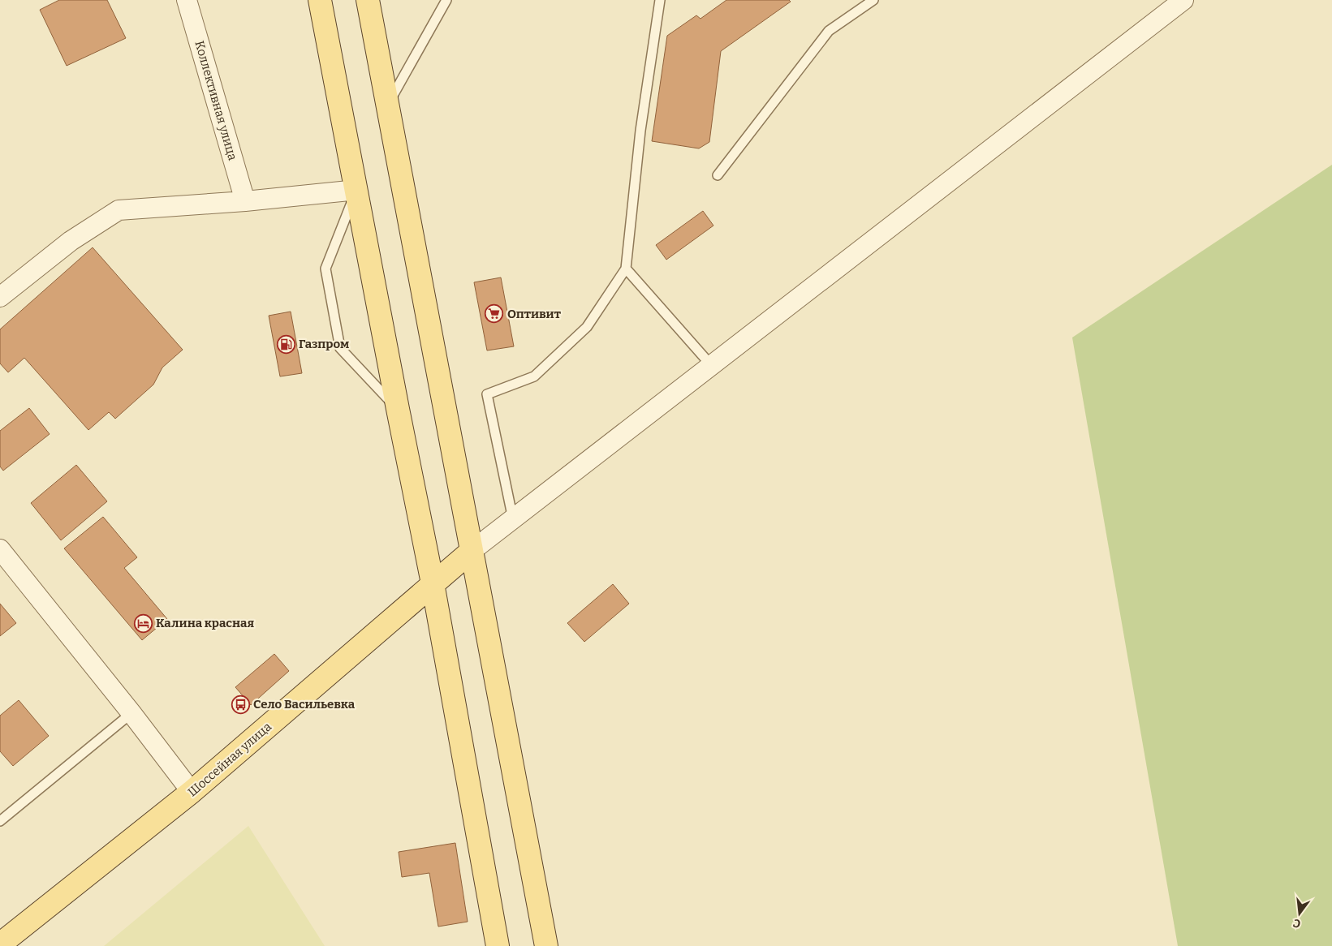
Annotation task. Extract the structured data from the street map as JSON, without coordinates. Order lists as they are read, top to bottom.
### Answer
{
  "streets": {
    "main road": ["Шоссейная улица"],
    "street": ["Коллективная улица"]
  },
  "places": {
    "supermarket": ["Оптивит"],
    "fuel station": ["Газпром"],
    "hotel": ["Калина красная"],
    "bus stop": ["Село Васильевка"]
  },
  "north": "bottom"
}
